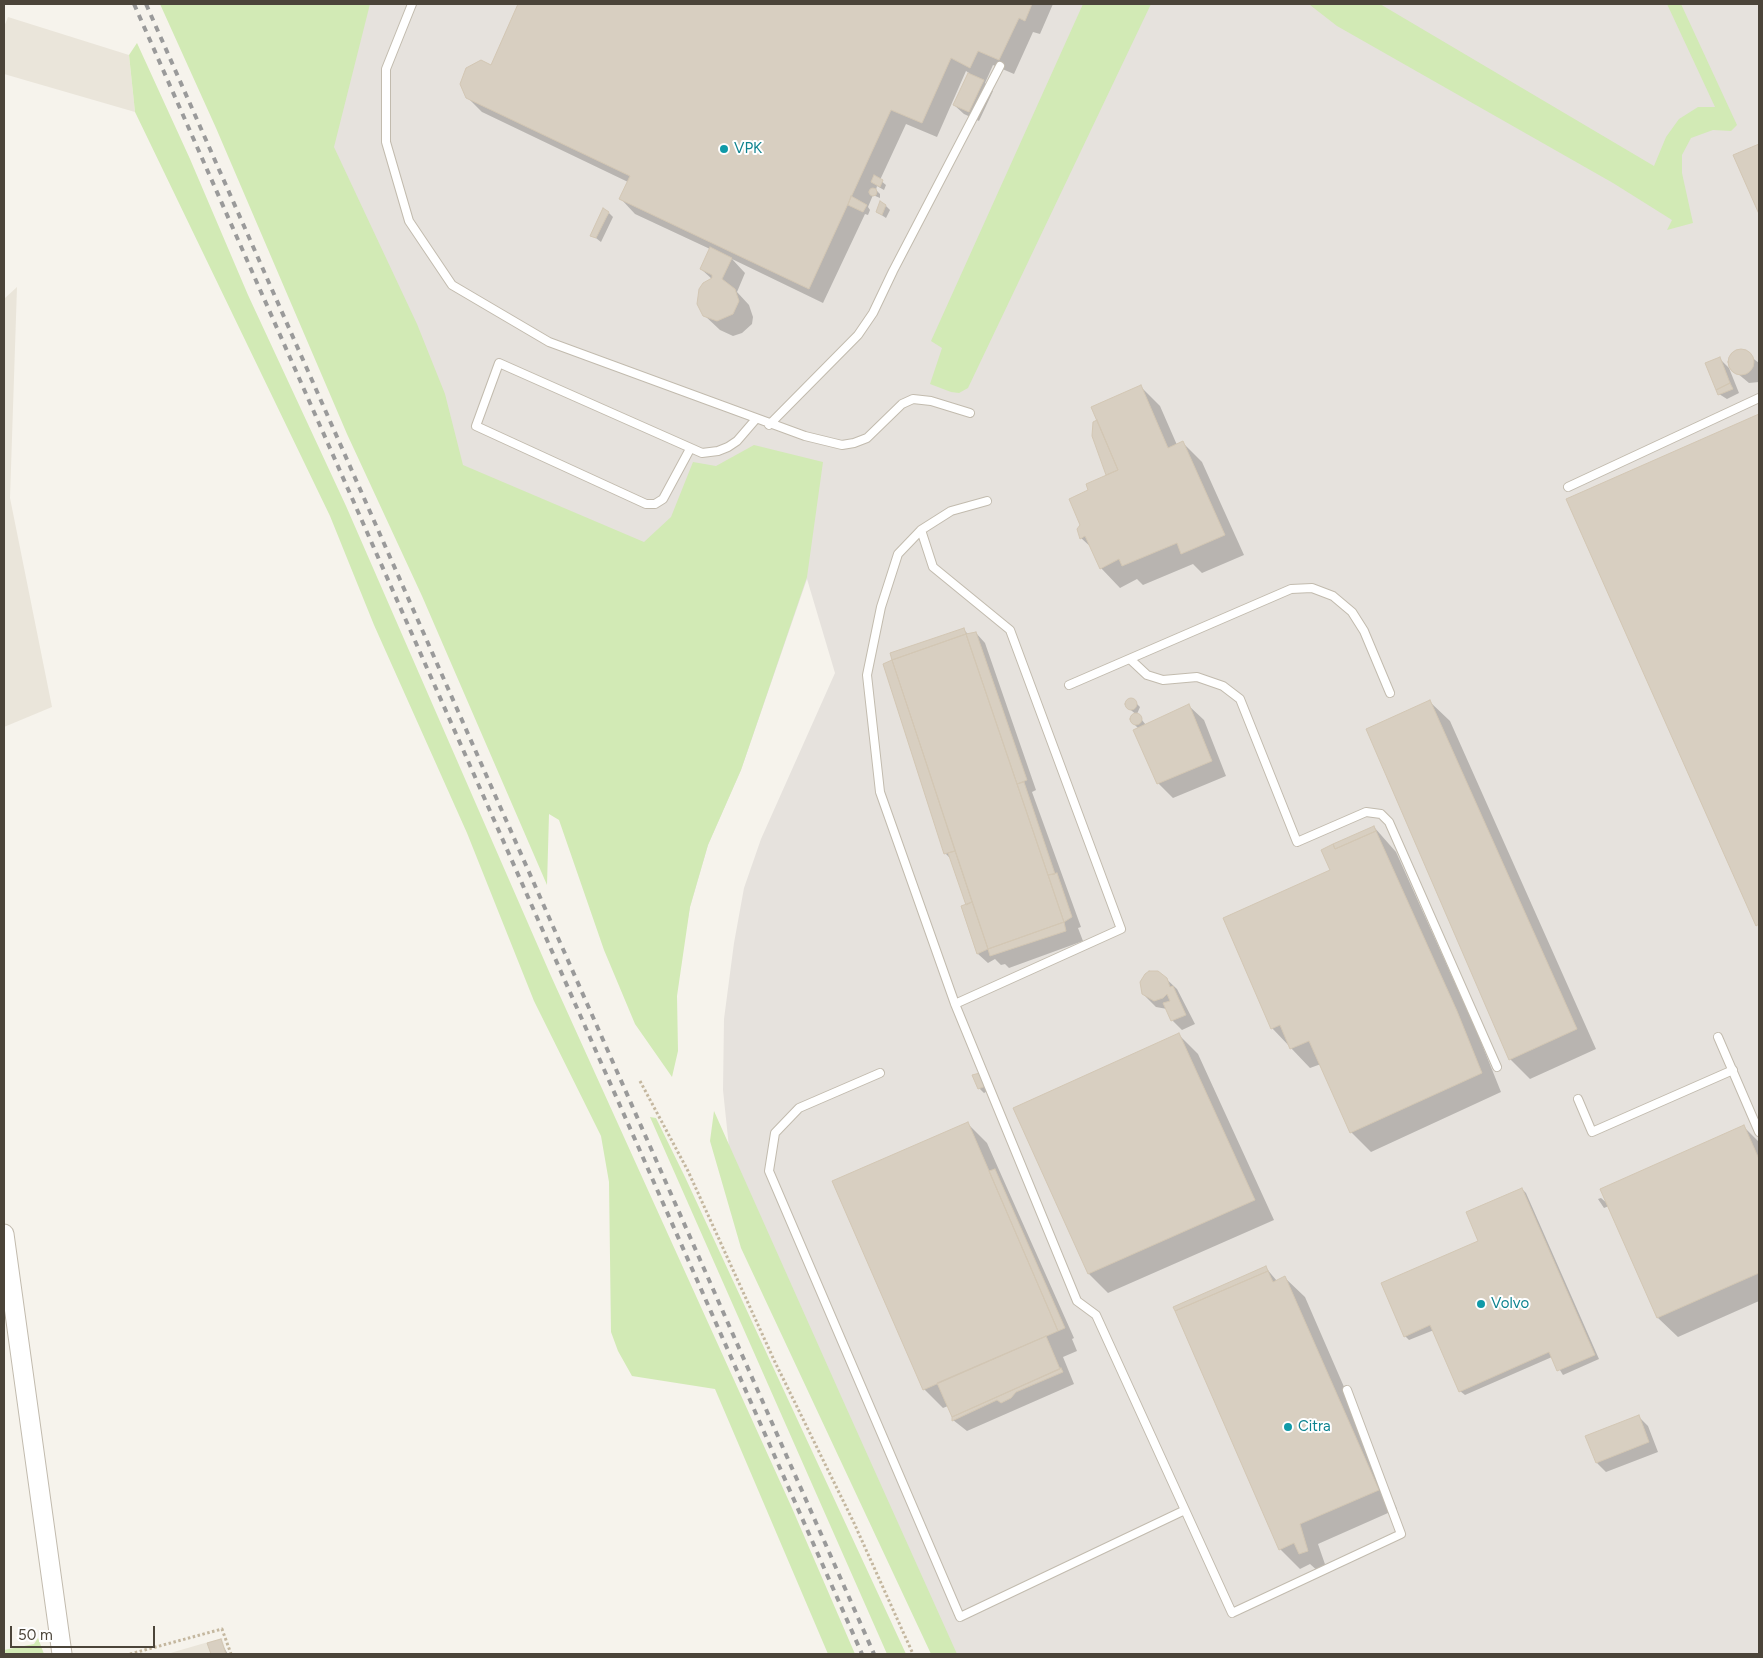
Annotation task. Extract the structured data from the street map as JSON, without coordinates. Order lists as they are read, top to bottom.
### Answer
{
  "places": ["VPK", "Volvo", "Citra"],
  "scale_bar": "50 m"
}
